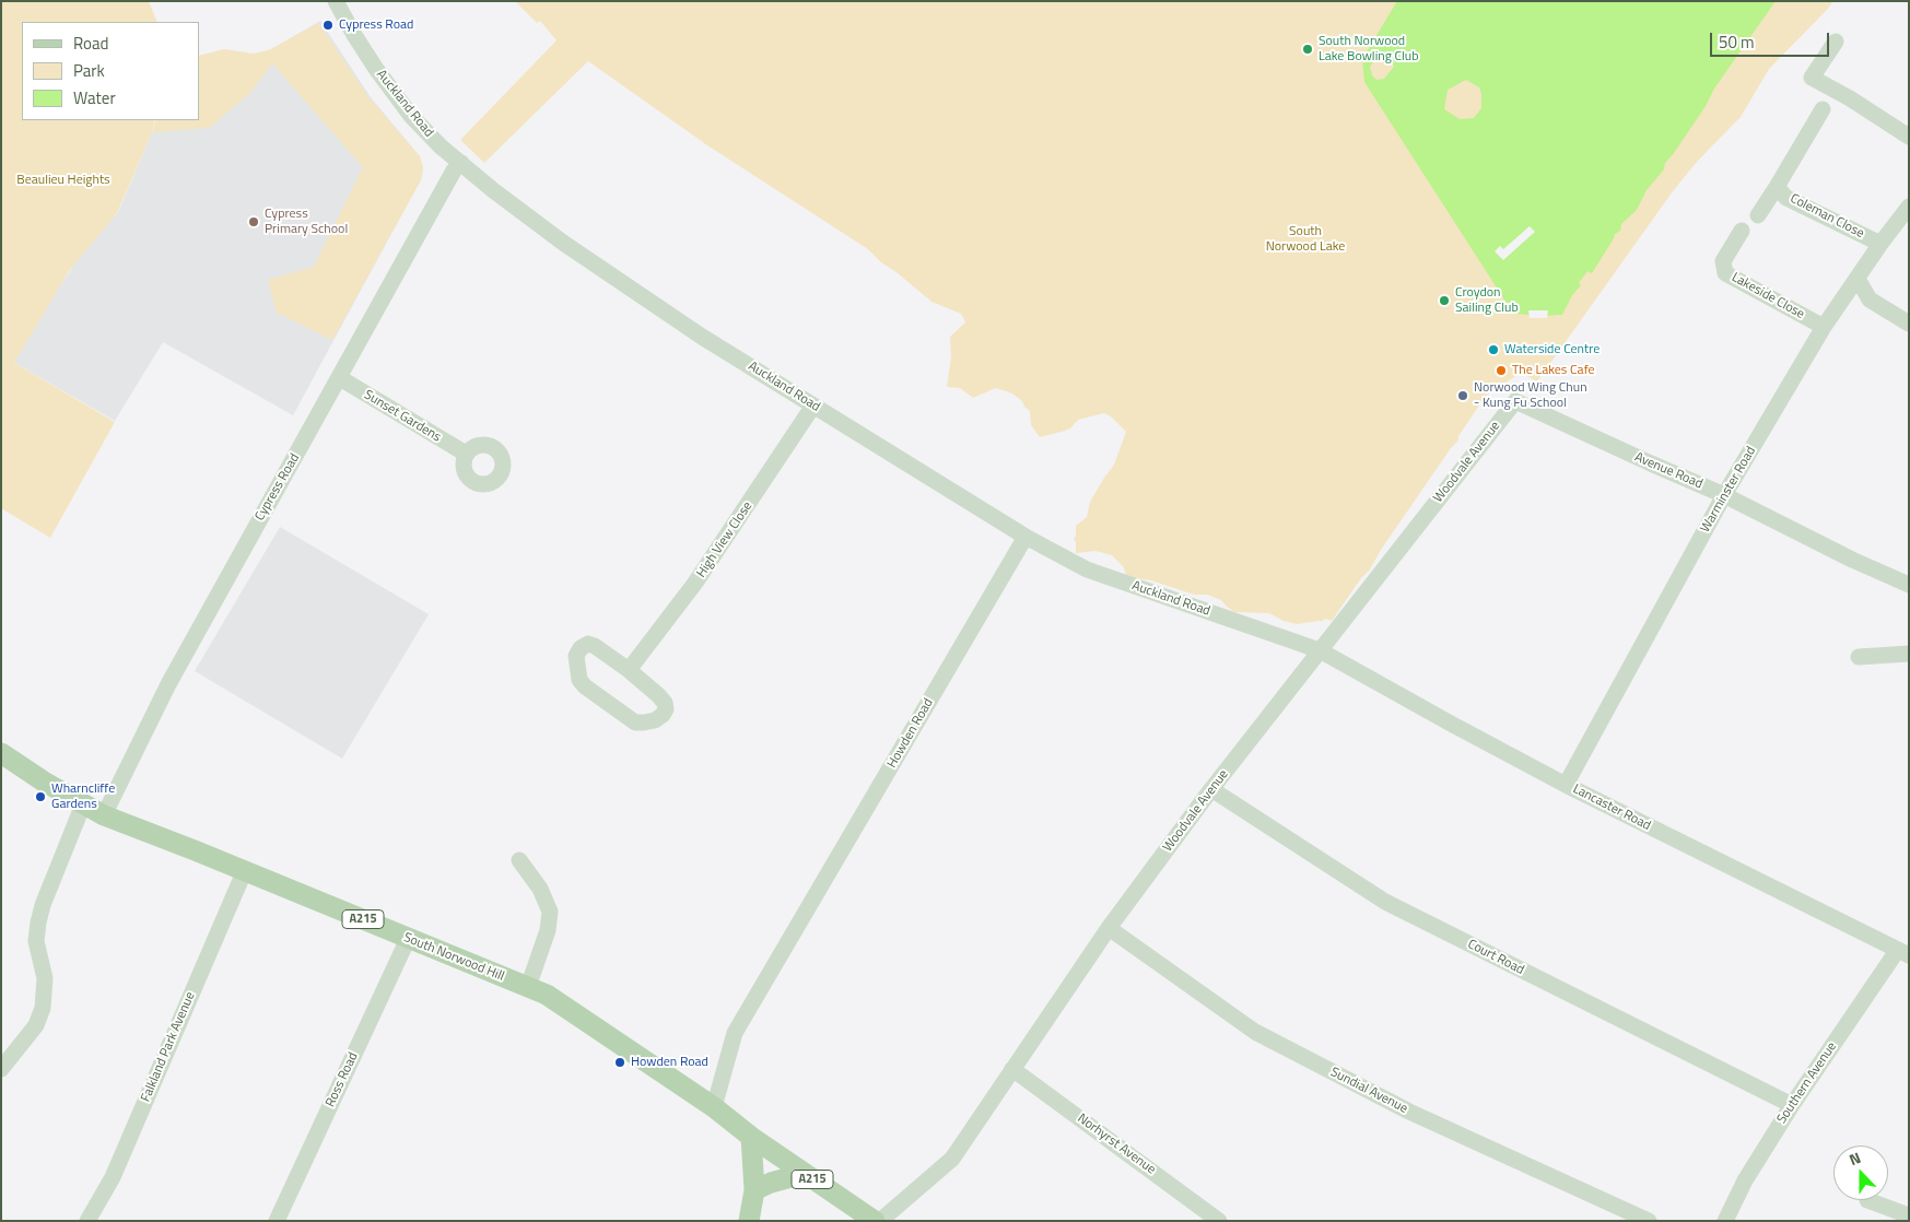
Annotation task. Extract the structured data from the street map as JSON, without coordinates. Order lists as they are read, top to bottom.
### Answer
{
  "streets": {
    "main road": ["A215", "South Norwood Hill"],
    "street": [
      "Auckland Road",
      "Coleman Close",
      "Lakeside Close",
      "Sunset Gardens",
      "Woodvale Avenue",
      "Avenue Road",
      "Cypress Road",
      "Warminster Road",
      "High View Close",
      "Howden Road",
      "Lancaster Road",
      "Court Road",
      "Falkland Park Avenue",
      "Ross Road",
      "Southern Avenue",
      "Sundial Avenue",
      "Norhyrst Avenue"
    ]
  },
  "crossings": [
    ["Auckland Road", "Woodvale Avenue"],
    ["Auckland Road", "Cypress Road"],
    ["Auckland Road", "High View Close"],
    ["Auckland Road", "Howden Road"],
    ["Auckland Road", "Lancaster Road"],
    ["Coleman Close", "Warminster Road"],
    ["Lakeside Close", "Warminster Road"],
    ["Sunset Gardens", "Cypress Road"],
    ["Woodvale Avenue", "Avenue Road"],
    ["Woodvale Avenue", "Lancaster Road"],
    ["Woodvale Avenue", "Court Road"],
    ["Woodvale Avenue", "Sundial Avenue"],
    ["Woodvale Avenue", "Norhyrst Avenue"],
    ["Avenue Road", "Warminster Road"],
    ["Cypress Road", "South Norwood Hill"],
    ["Warminster Road", "Lancaster Road"],
    ["Howden Road", "South Norwood Hill"],
    ["Lancaster Road", "Southern Avenue"],
    ["South Norwood Hill", "Falkland Park Avenue"],
    ["South Norwood Hill", "Ross Road"],
    ["Court Road", "Southern Avenue"]
  ],
  "parks": ["Beaulieu Heights", "South Norwood Lake"],
  "places": [
    "Cypress Road",
    "South Norwood Lake Bowling Club",
    "Cypress Primary School",
    "Croydon Sailing Club",
    "Waterside Centre",
    "The Lakes Cafe",
    "Norwood Wing Chun - Kung Fu School",
    "Wharncliffe Gardens",
    "Howden Road"
  ],
  "legend": ["Road", "Park", "Water"],
  "scale_bar": "50 m",
  "north": "top"
}
